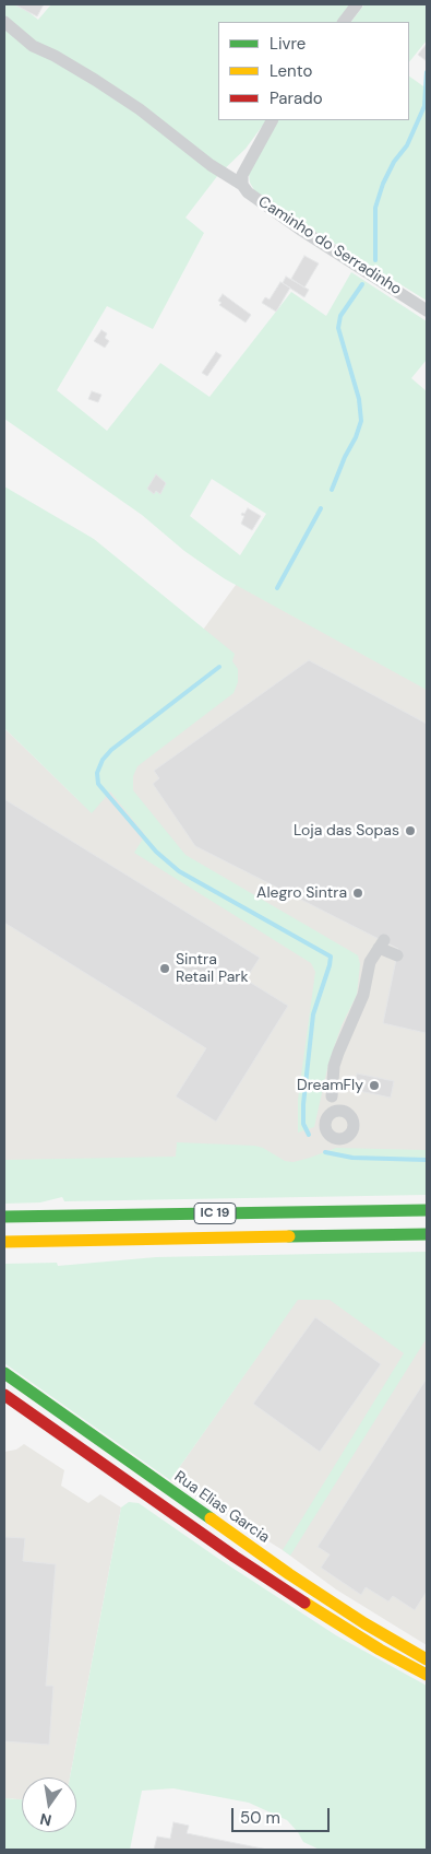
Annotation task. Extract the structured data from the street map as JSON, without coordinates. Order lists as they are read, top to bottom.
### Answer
{
  "streets": {
    "main road": ["IC 19", "Rua Elias Garcia"],
    "street": ["Caminho do Serradinho"]
  },
  "places": [
    "Loja das Sopas",
    "Alegro Sintra",
    "Sintra Retail Park",
    "DreamFly"
  ],
  "legend": ["Livre", "Lento", "Parado"],
  "scale_bar": "50 m",
  "north": "bottom"
}
